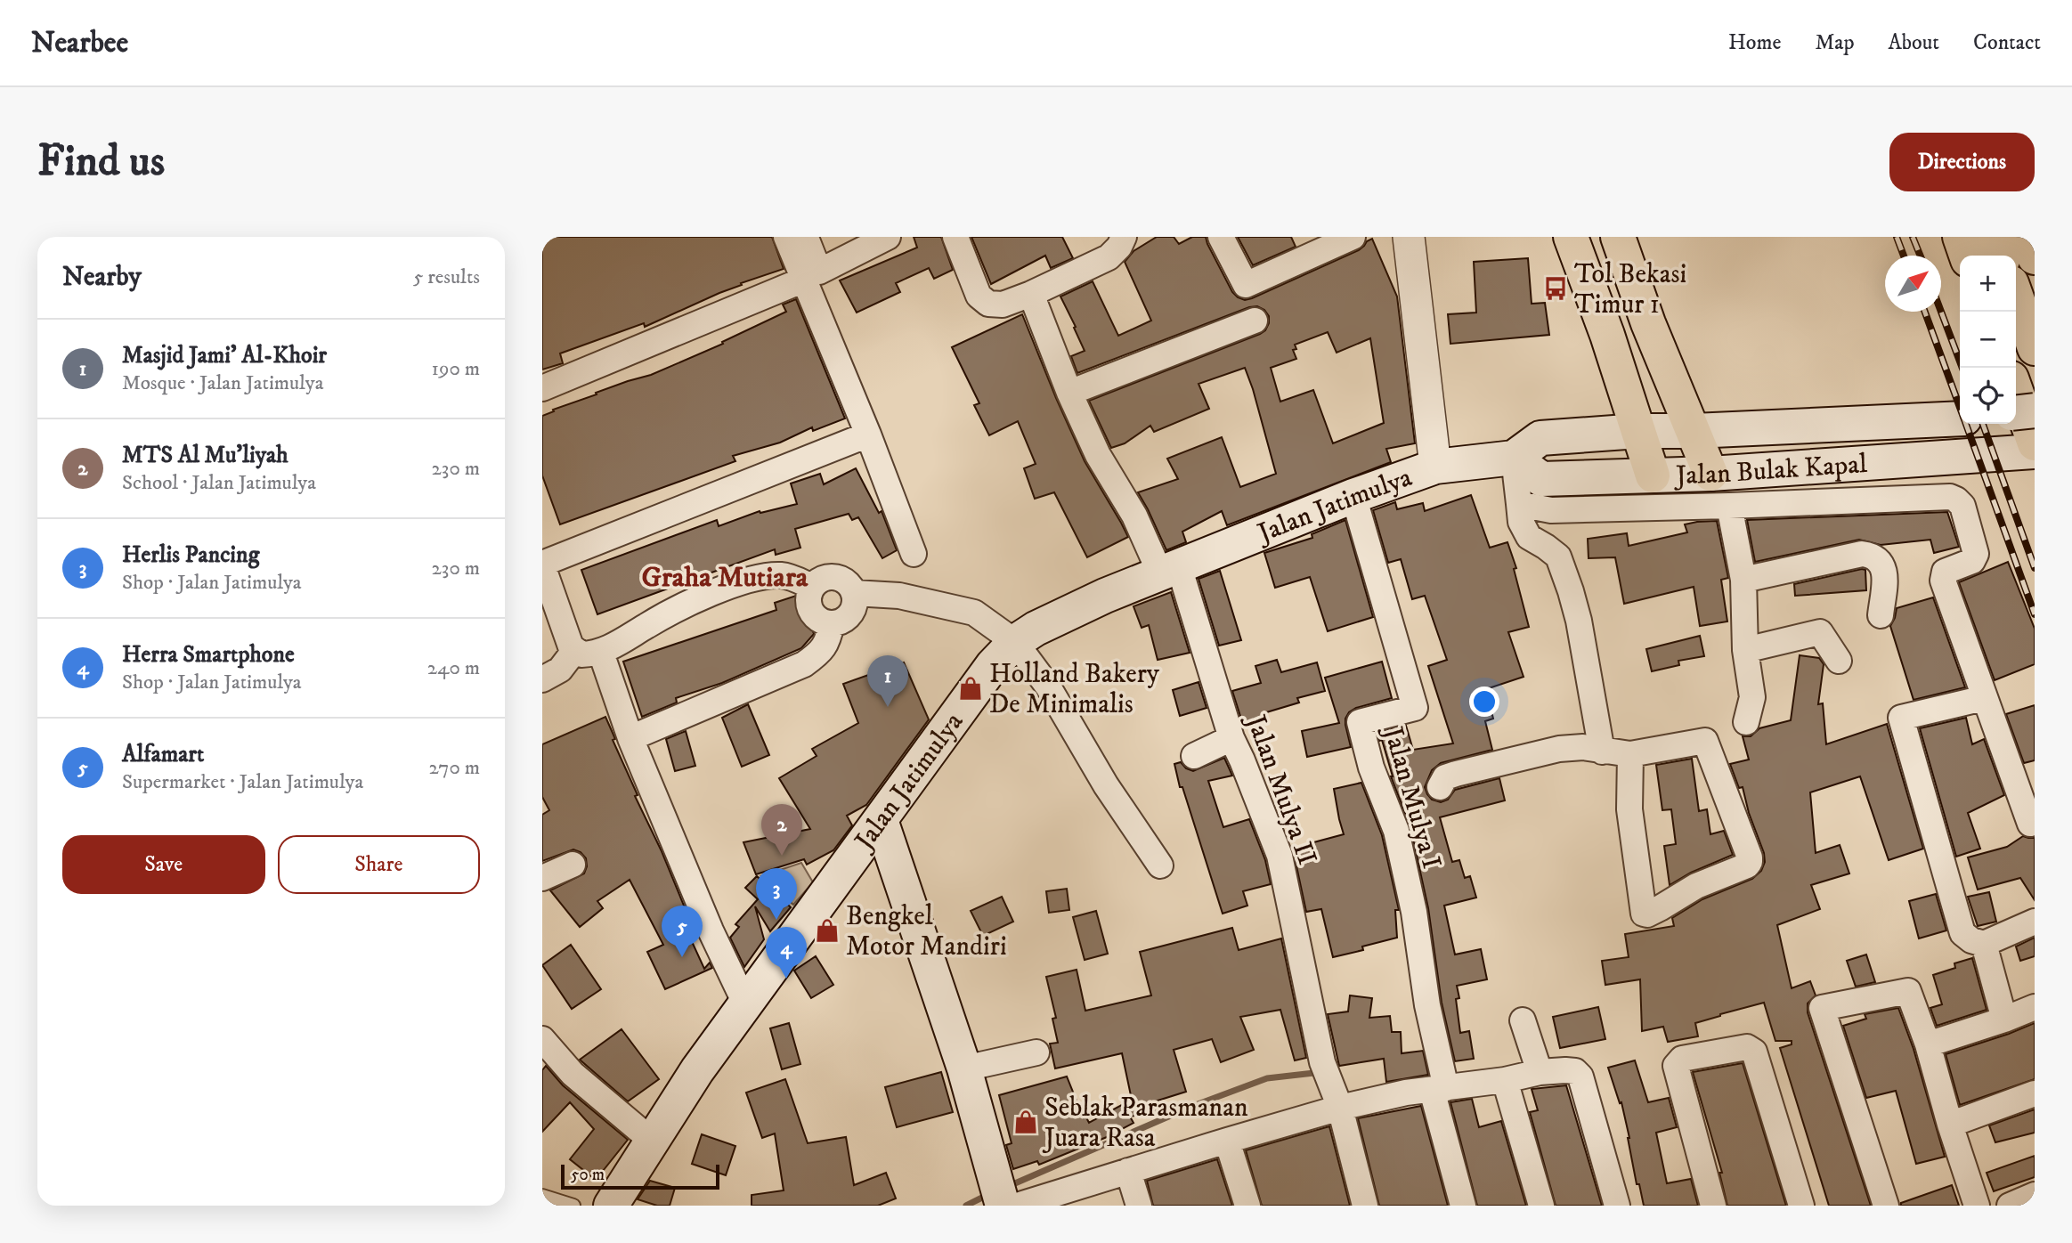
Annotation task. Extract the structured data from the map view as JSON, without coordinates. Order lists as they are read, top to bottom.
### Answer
{
  "streets": {
    "main road": ["Jalan Bulak Kapal", "Jalan Jatimulya"],
    "street": ["Jalan Mulya II", "Jalan Mulya I"]
  },
  "crossings": [
    ["Jalan Bulak Kapal", "Jalan Jatimulya"],
    ["Jalan Jatimulya", "Jalan Mulya II"],
    ["Jalan Jatimulya", "Jalan Mulya I"]
  ],
  "districts": ["Graha Mutiara"],
  "places": {
    "bus stop": ["Tol Bekasi Timur 1"],
    "shop": ["Holland Bakery De Minimalis", "Bengkel Motor Mandiri", "Seblak Parasmanan Juara Rasa"]
  },
  "scale_bar": "50 m",
  "north": "top right",
  "page": {
    "header": "Nearbee",
    "nav": [
      "Home",
      "Map",
      "About",
      "Contact"
    ],
    "buttons": [
      "Directions",
      ["Save", "Share"]
    ],
    "title": "Find us",
    "heading": ["Nearby", "5 results"],
    "map_buttons": ["+", "−"],
    "list": [
      {
        "mark": "1",
        "name": "Masjid Jami' Al-Khoir",
        "note": "Mosque · Jalan Jatimulya",
        "value": "190 m"
      },
      {
        "mark": "2",
        "name": "MTS Al Mu'liyah",
        "note": "School · Jalan Jatimulya",
        "value": "230 m"
      },
      {
        "mark": "3",
        "name": "Herlis Pancing",
        "note": "Shop · Jalan Jatimulya",
        "value": "230 m"
      },
      {
        "mark": "4",
        "name": "Herra Smartphone",
        "note": "Shop · Jalan Jatimulya",
        "value": "240 m"
      },
      {
        "mark": "5",
        "name": "Alfamart",
        "note": "Supermarket · Jalan Jatimulya",
        "value": "270 m"
      }
    ],
    "pins": [
      "1",
      "2",
      "3",
      "5",
      "4"
    ],
    "scale": "50 m"
  }
}
